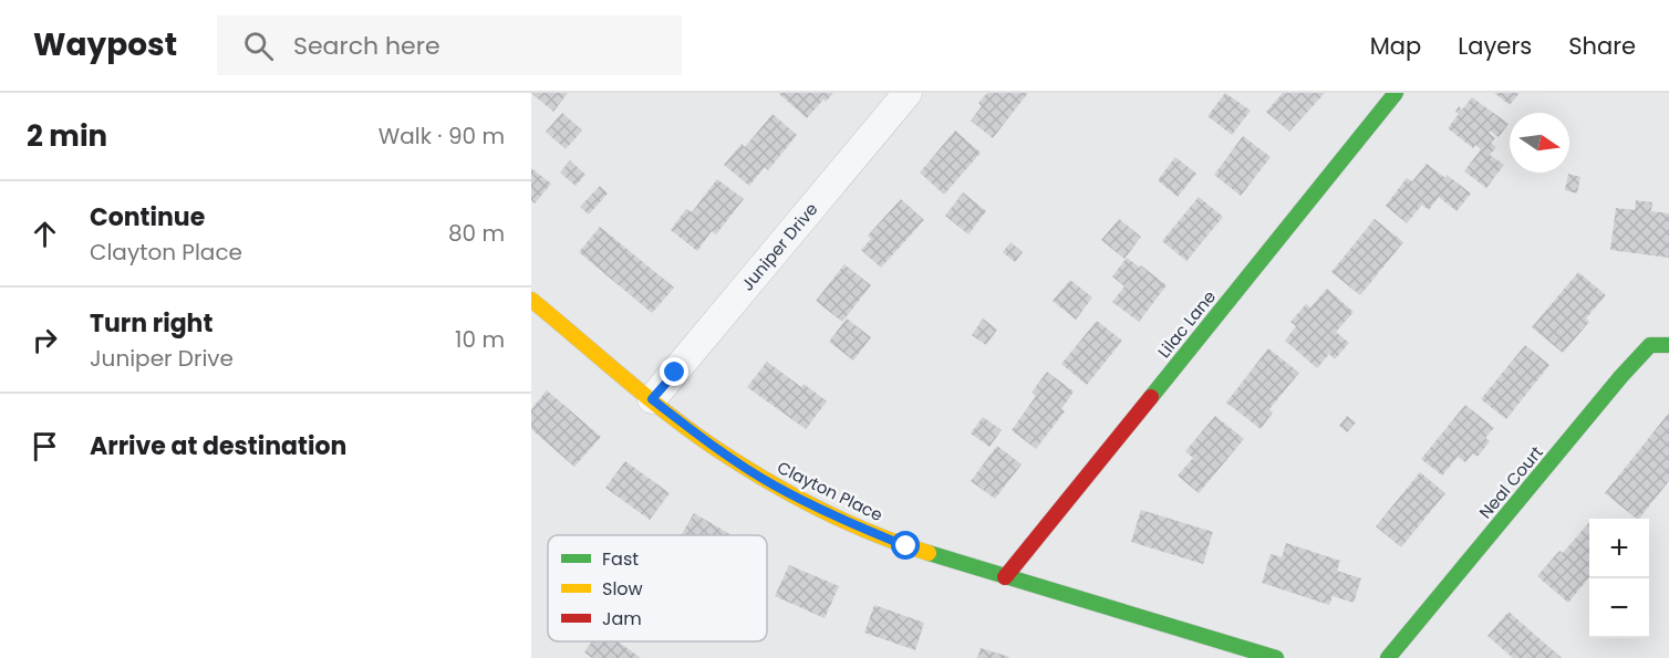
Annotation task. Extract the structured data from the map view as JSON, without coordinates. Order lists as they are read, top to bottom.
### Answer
{
  "streets": {
    "street": [
      "Juniper Drive",
      "Lilac Lane",
      "Neal Court",
      "Clayton Place"
    ]
  },
  "crossings": [
    ["Juniper Drive", "Clayton Place"],
    ["Lilac Lane", "Clayton Place"]
  ],
  "legend": ["Fast", "Slow", "Jam"],
  "north": "right",
  "page": {
    "header": "Waypost",
    "search": "Search here",
    "nav": ["Map", "Layers", "Share"],
    "heading": ["2 min", "Walk · 90 m"],
    "list": [
      ["Continue", "Clayton Place", "80 m"],
      ["Turn right", "Juniper Drive", "10 m"],
      "Arrive at destination"
    ],
    "map_buttons": ["+", "−"]
  }
}
